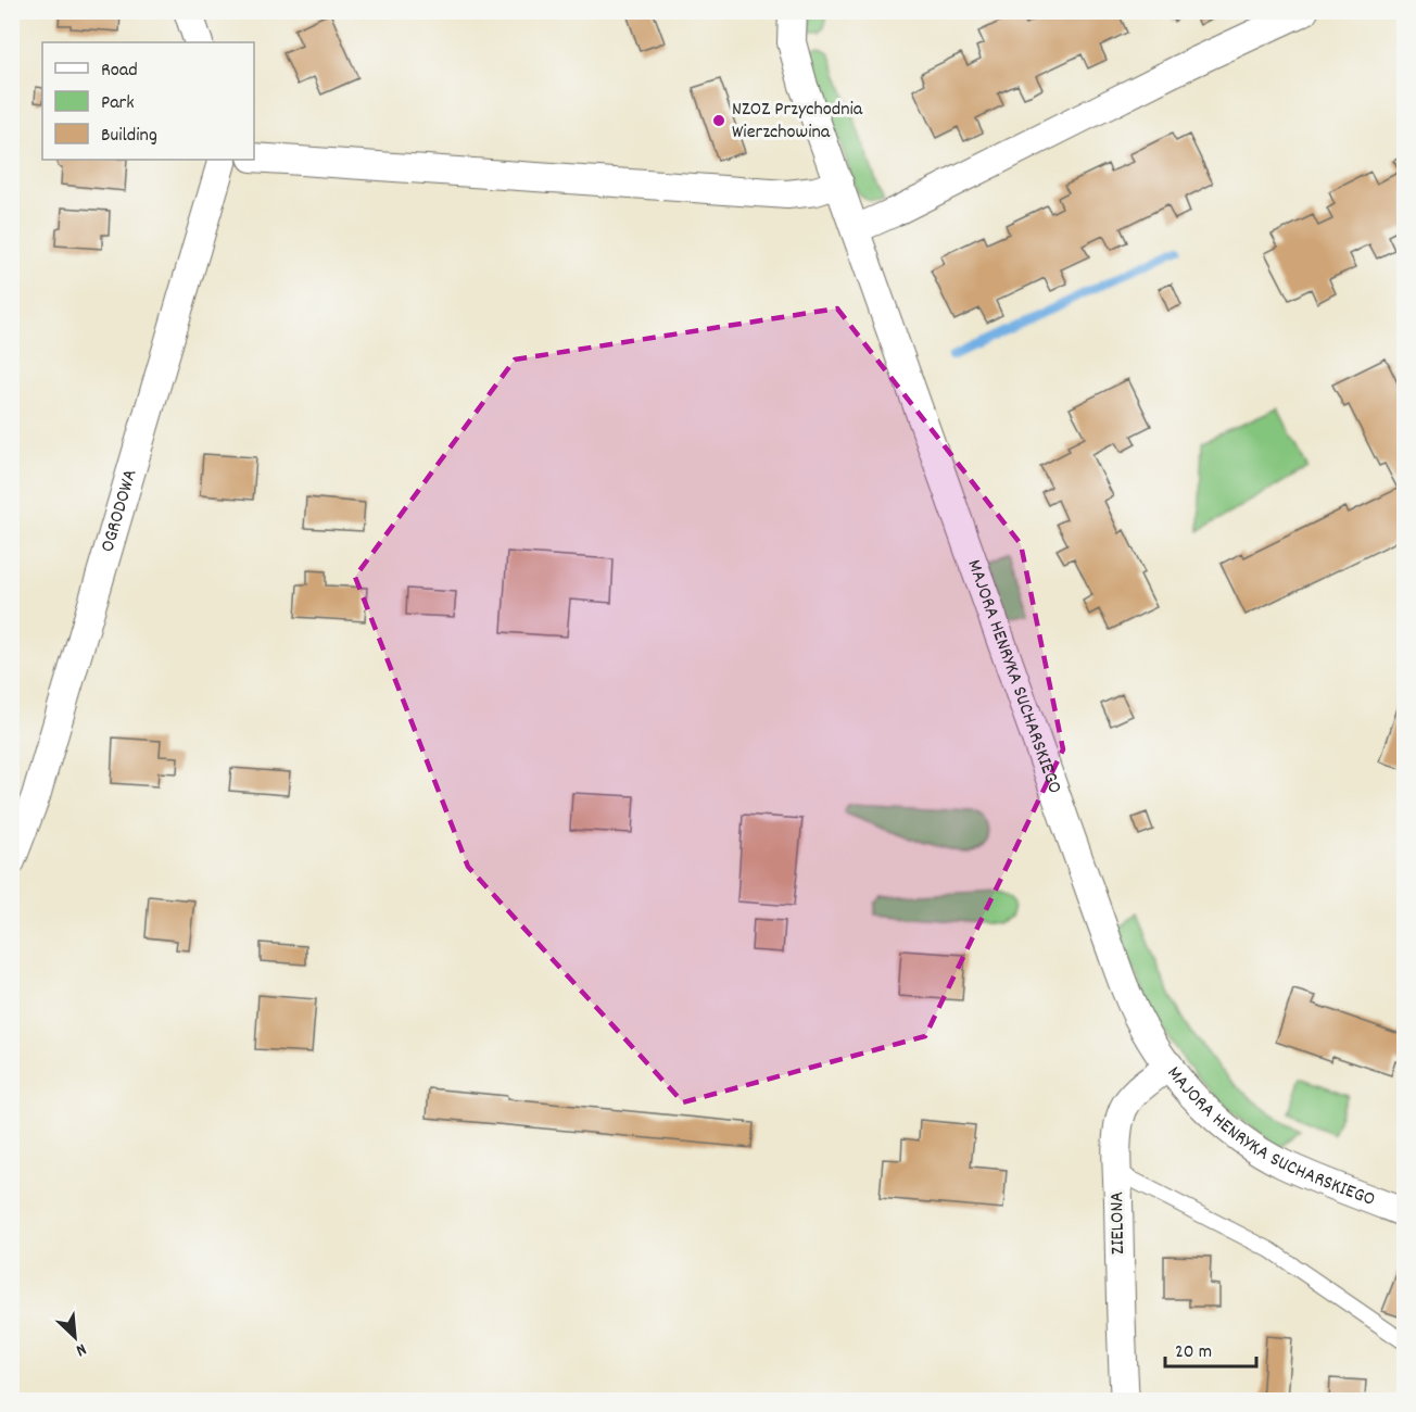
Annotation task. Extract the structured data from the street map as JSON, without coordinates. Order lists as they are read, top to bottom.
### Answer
{
  "streets": {
    "street": ["OGRODOWA", "MAJORA HENRYKA SUCHARSKIEGO", "ZIELONA"]
  },
  "crossings": [
    ["MAJORA HENRYKA SUCHARSKIEGO", "ZIELONA"]
  ],
  "places": ["NZOZ Przychodnia Wierzchowina"],
  "legend": ["Road", "Park", "Building"],
  "scale_bar": "20 m",
  "north": "bottom right"
}
